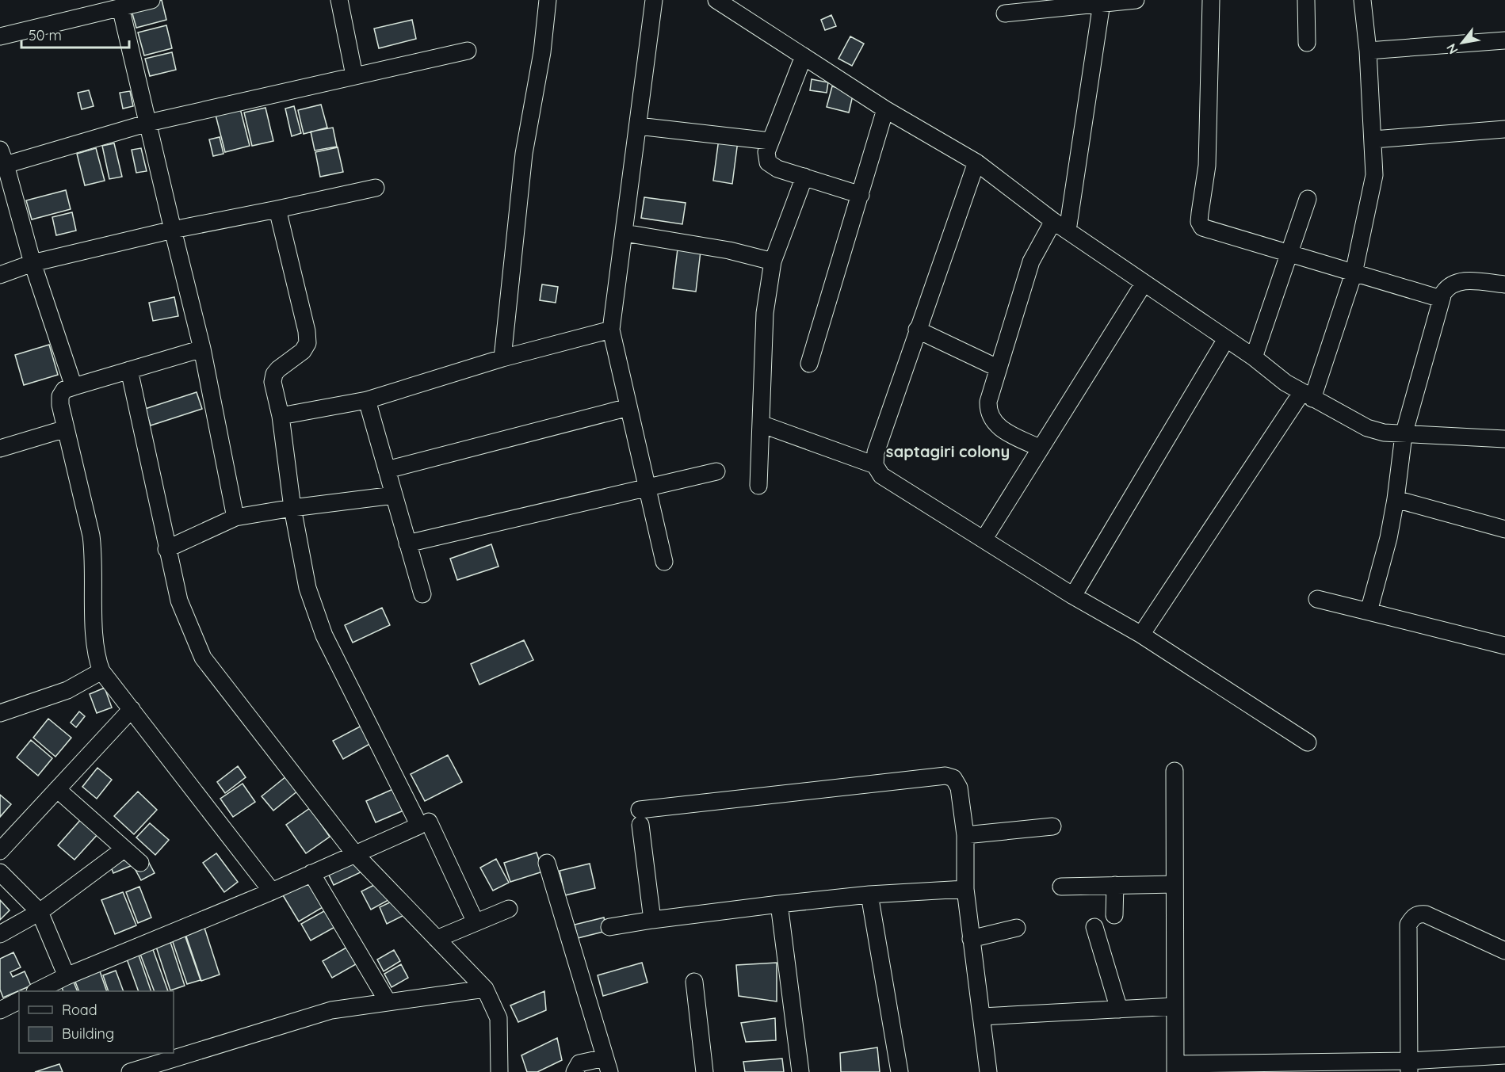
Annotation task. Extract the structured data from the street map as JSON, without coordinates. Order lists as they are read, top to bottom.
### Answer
{
  "districts": ["saptagiri colony"],
  "legend": ["Road", "Building"],
  "scale_bar": "50 m",
  "north": "bottom left"
}
